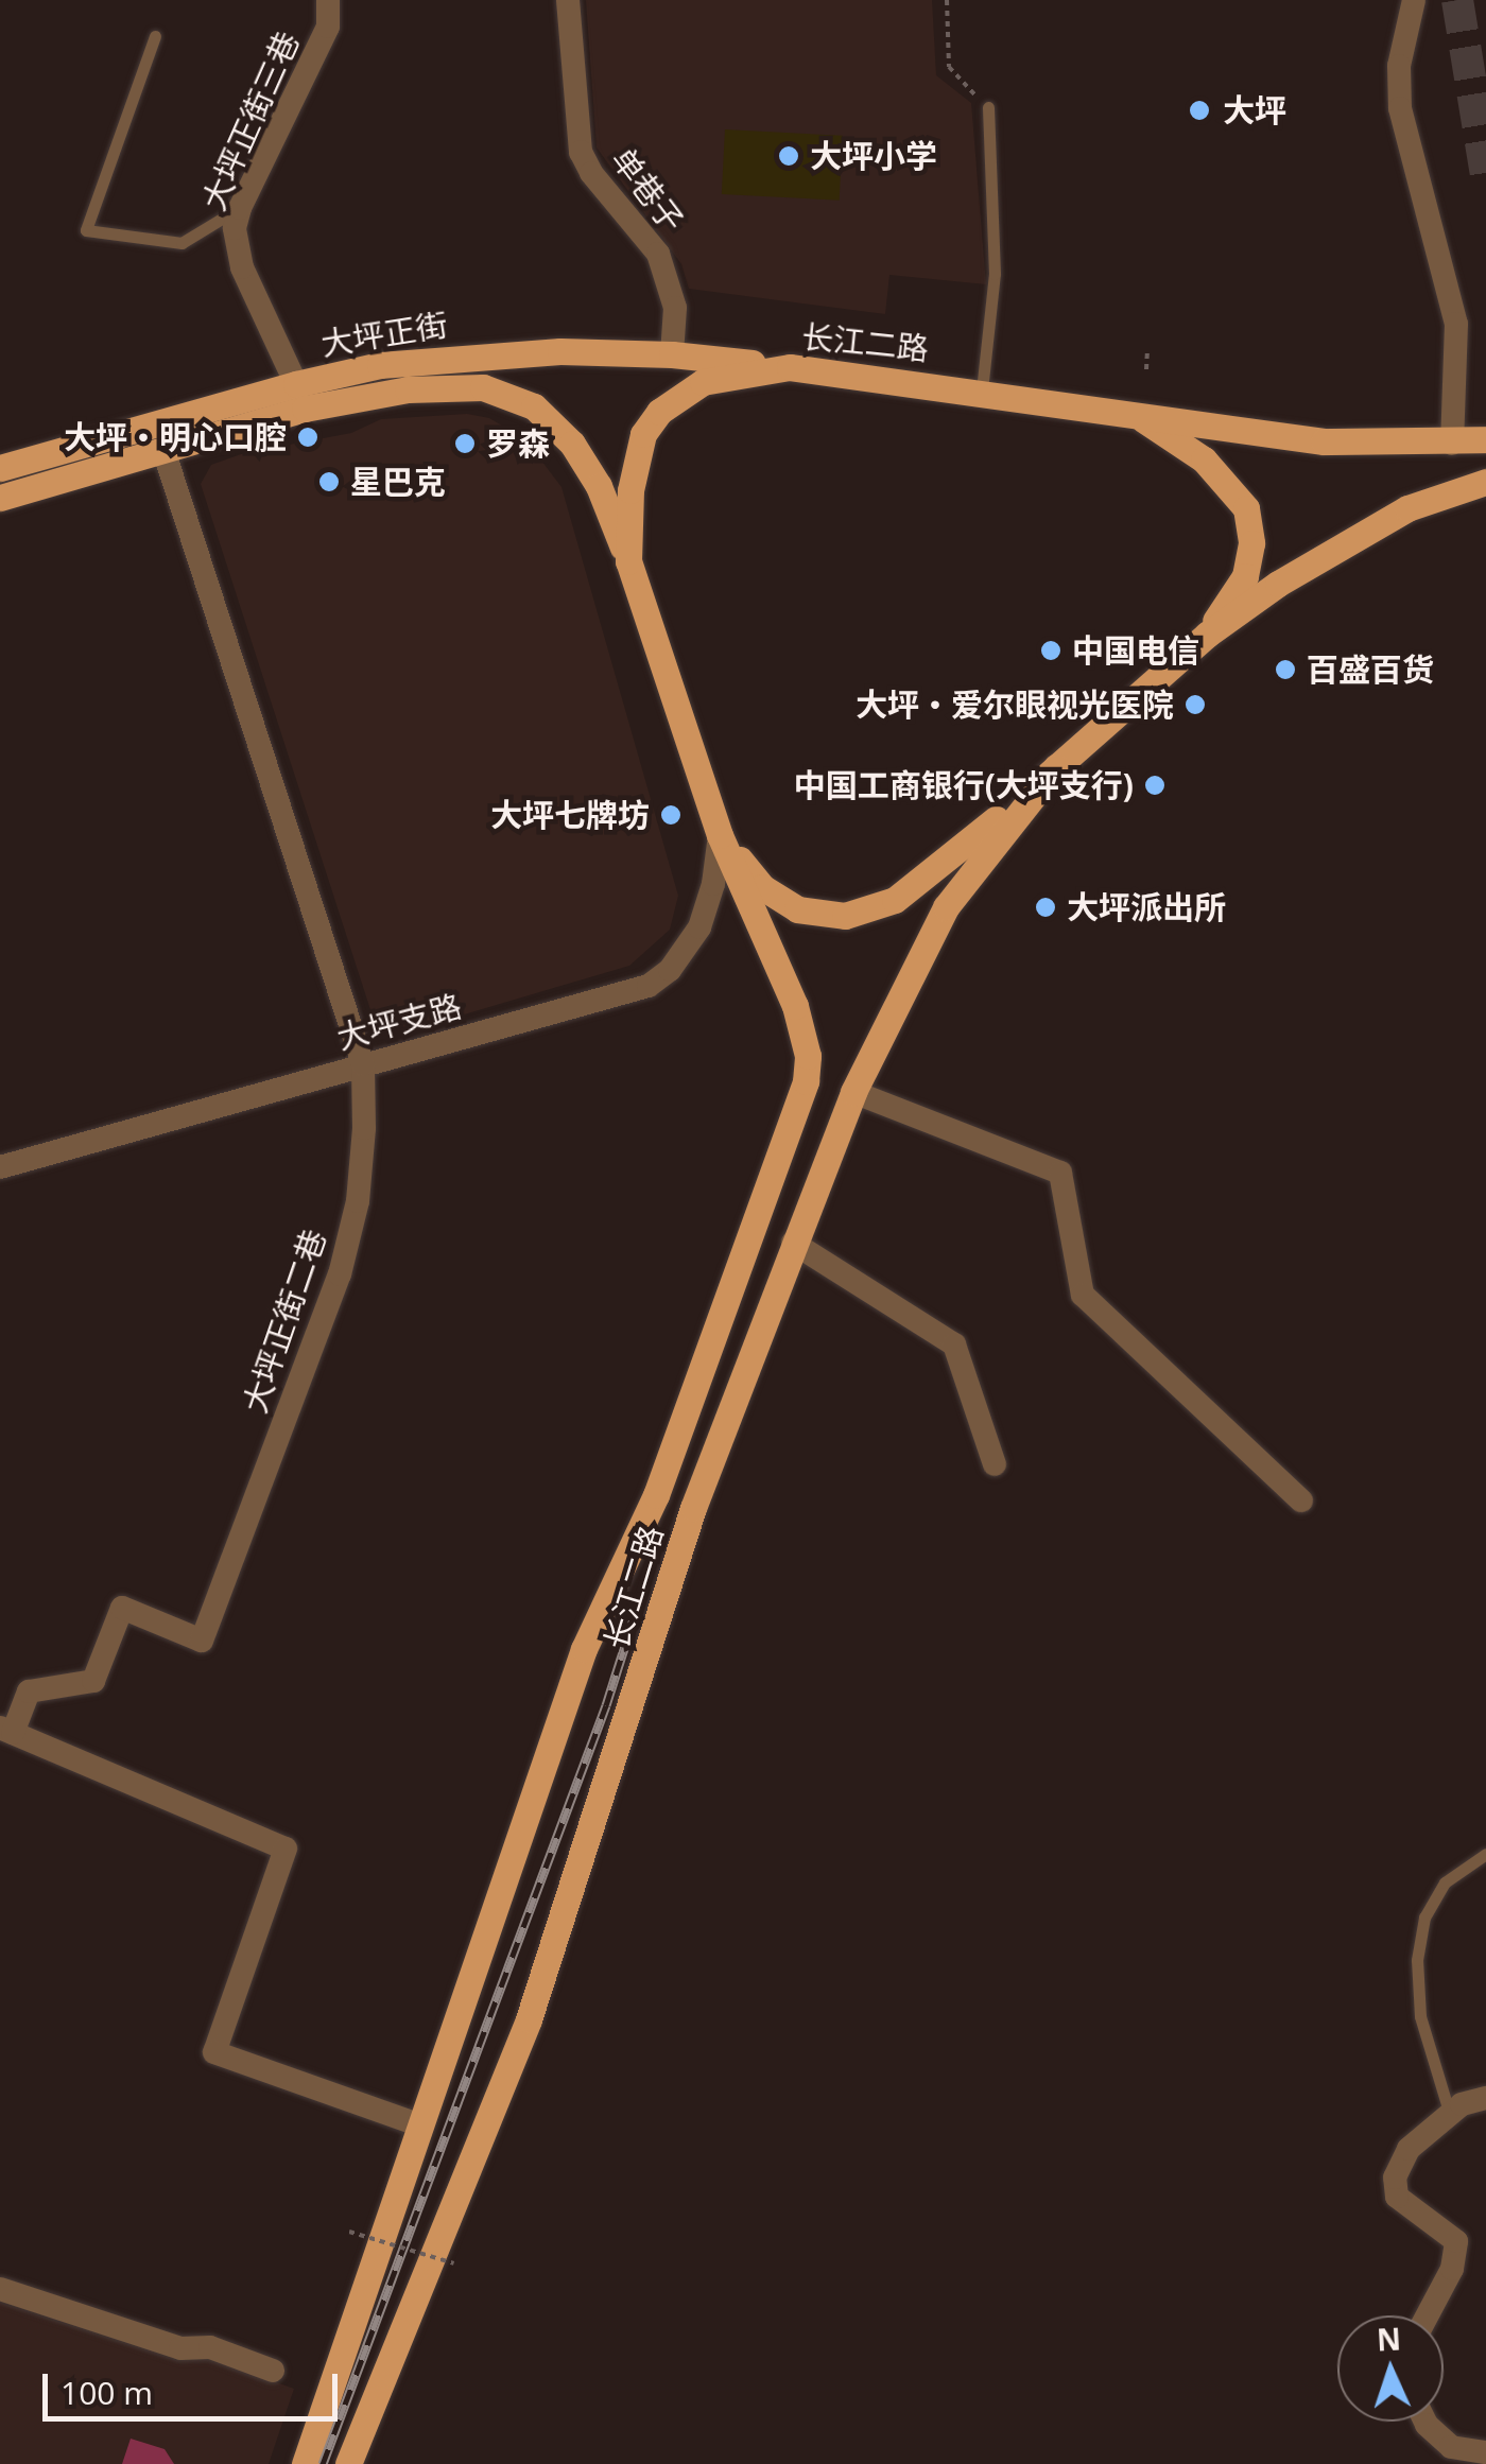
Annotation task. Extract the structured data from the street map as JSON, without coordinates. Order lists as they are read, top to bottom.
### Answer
{
  "streets": {
    "main road": ["大坪正街", "长江二路"],
    "street": [
      "大坪正街三巷",
      "单巷子",
      "大坪支路",
      "大坪正街二巷"
    ]
  },
  "crossings": [
    ["大坪正街三巷", "大坪正街"],
    ["单巷子", "大坪正街"],
    ["大坪正街", "长江二路"],
    ["大坪正街", "大坪正街二巷"],
    ["长江二路", "大坪支路"],
    ["大坪支路", "大坪正街二巷"]
  ],
  "places": [
    "大坪",
    "大坪小学",
    "大坪‧明心口腔",
    "罗森",
    "星巴克",
    "中国电信",
    "百盛百货",
    "大坪‧爱尔眼视光医院",
    "中国工商银行(大坪支行)",
    "大坪七牌坊",
    "大坪派出所"
  ],
  "scale_bar": "100 m",
  "north": "top"
}
